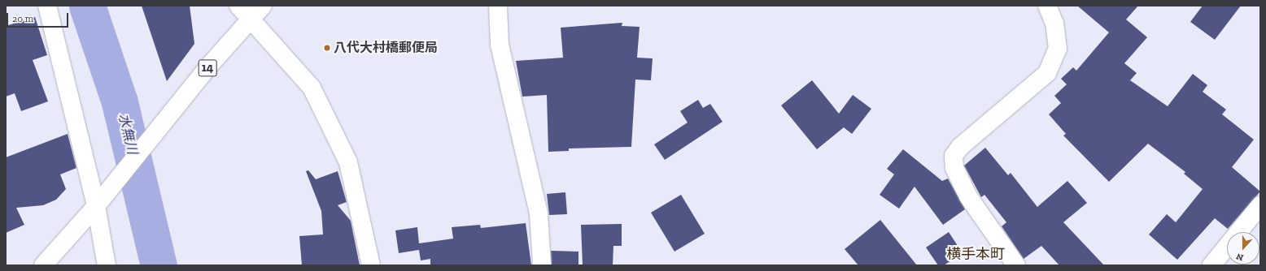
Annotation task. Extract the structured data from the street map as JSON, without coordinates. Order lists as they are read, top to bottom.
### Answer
{
  "streets": {
    "street": ["14"]
  },
  "districts": ["横手本町"],
  "water": ["水無川"],
  "places": ["八代大村橋郵便局"],
  "scale_bar": "20 m",
  "north": "bottom"
}
